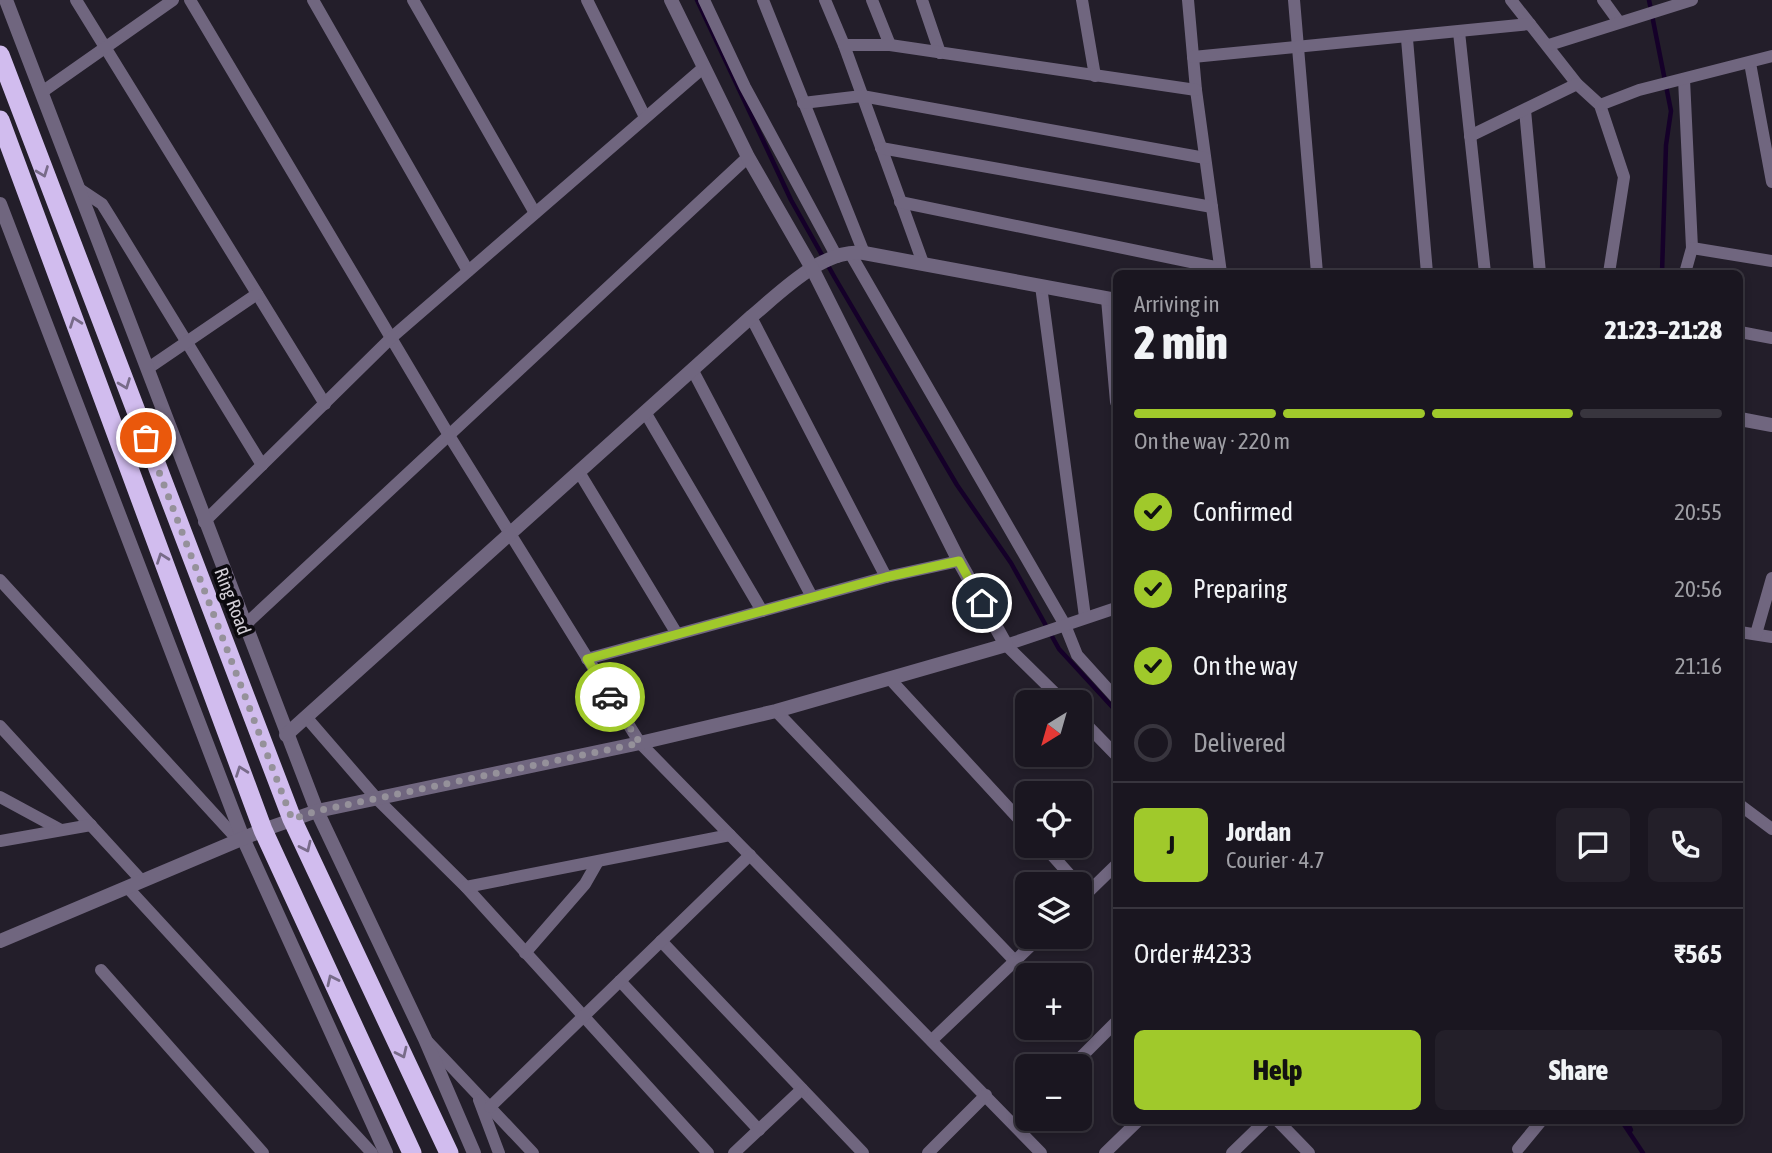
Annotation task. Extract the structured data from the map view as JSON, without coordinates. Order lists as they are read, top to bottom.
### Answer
{
  "streets": {
    "highway": ["Ring Road"]
  },
  "north": "bottom left",
  "page": {
    "heading": ["2 min", "Arriving in", "21:23–21:28"],
    "panel": [
      "Jordan",
      "Courier · 4.7",
      "Order #4233",
      "₹565"
    ],
    "bar": "On the way · 220 m",
    "list": [
      ["Confirmed", "20:55"],
      ["Preparing", "20:56"],
      ["On the way", "21:16"],
      "Delivered"
    ],
    "map_buttons": ["+", "−"],
    "round": "J",
    "buttons": ["Help", "Share"]
  }
}
